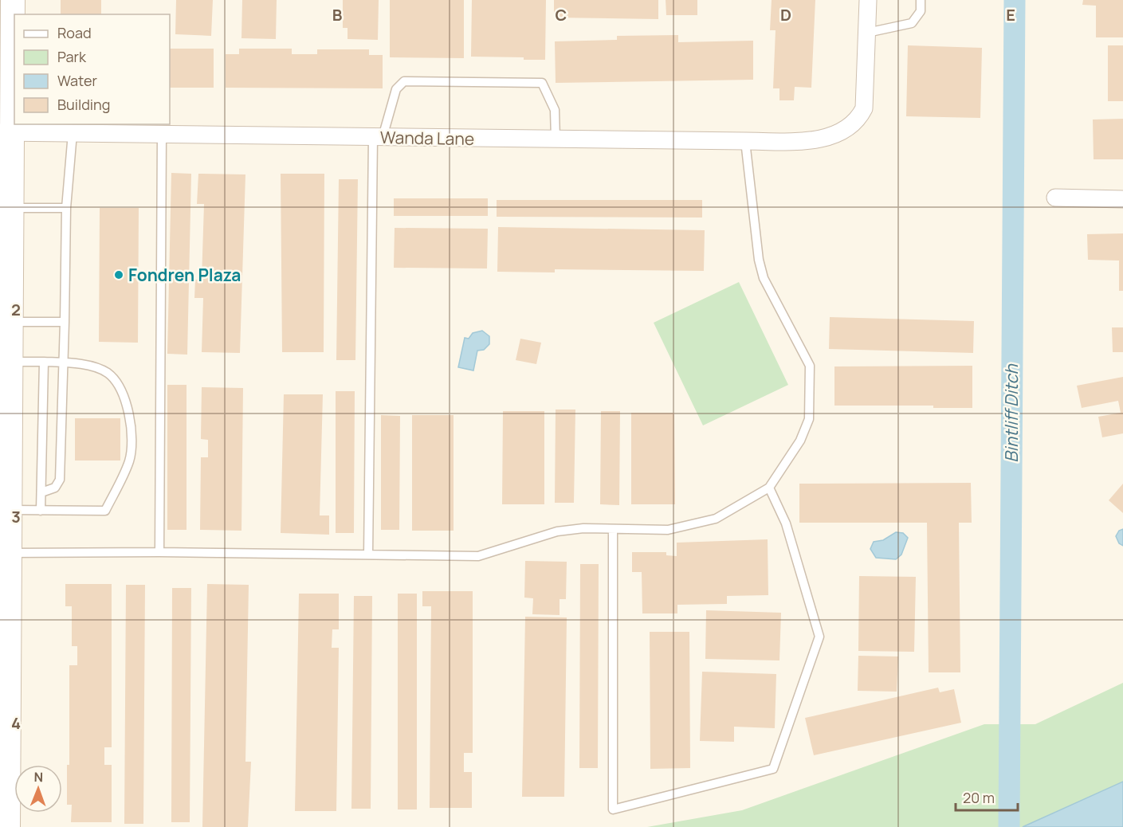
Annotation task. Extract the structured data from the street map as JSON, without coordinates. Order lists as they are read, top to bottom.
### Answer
{
  "streets": {
    "street": ["Wanda Lane"]
  },
  "water": ["Bintliff Ditch"],
  "places": ["Fondren Plaza"],
  "legend": [
    "Road",
    "Park",
    "Water",
    "Building"
  ],
  "scale_bar": "20 m",
  "north": "top",
  "grid": {
    "columns": [
      "B",
      "C",
      "D",
      "E"
    ],
    "rows": ["2", "3", "4"]
  }
}
